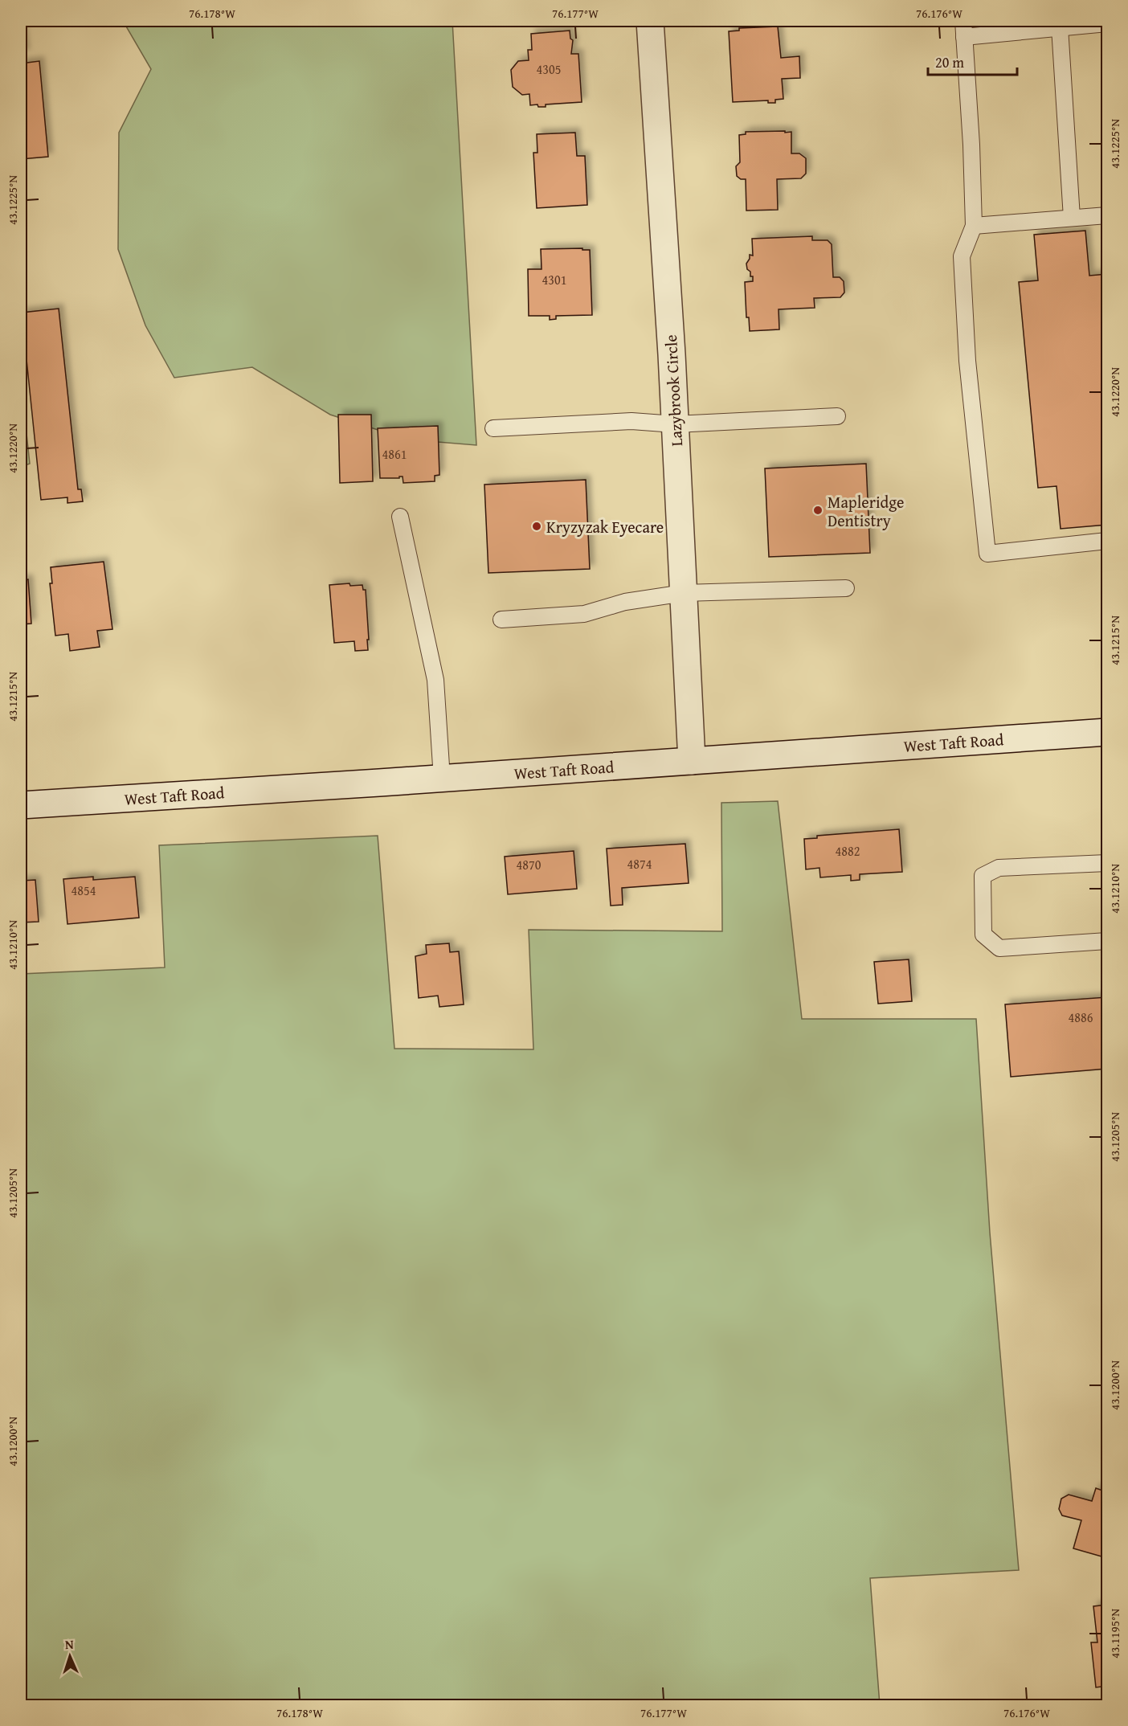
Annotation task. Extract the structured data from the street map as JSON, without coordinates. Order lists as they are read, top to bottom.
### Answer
{
  "streets": {
    "main road": ["Lazybrook Circle", "West Taft Road"]
  },
  "crossings": [
    ["Lazybrook Circle", "West Taft Road"]
  ],
  "places": ["Mapleridge Dentistry", "Kryzyzak Eyecare"],
  "house_numbers": [
    "4305",
    "4301",
    "4861",
    "4882",
    "4874",
    "4870",
    "4854",
    "4886"
  ],
  "scale_bar": "20 m",
  "north": "top",
  "coordinates": [
    "76.178°W",
    "76.177°W",
    "76.176°W",
    "43.1225°N",
    "43.1220°N",
    "43.1215°N",
    "43.1210°N",
    "43.1205°N",
    "43.1200°N",
    "43.1195°N"
  ]
}
